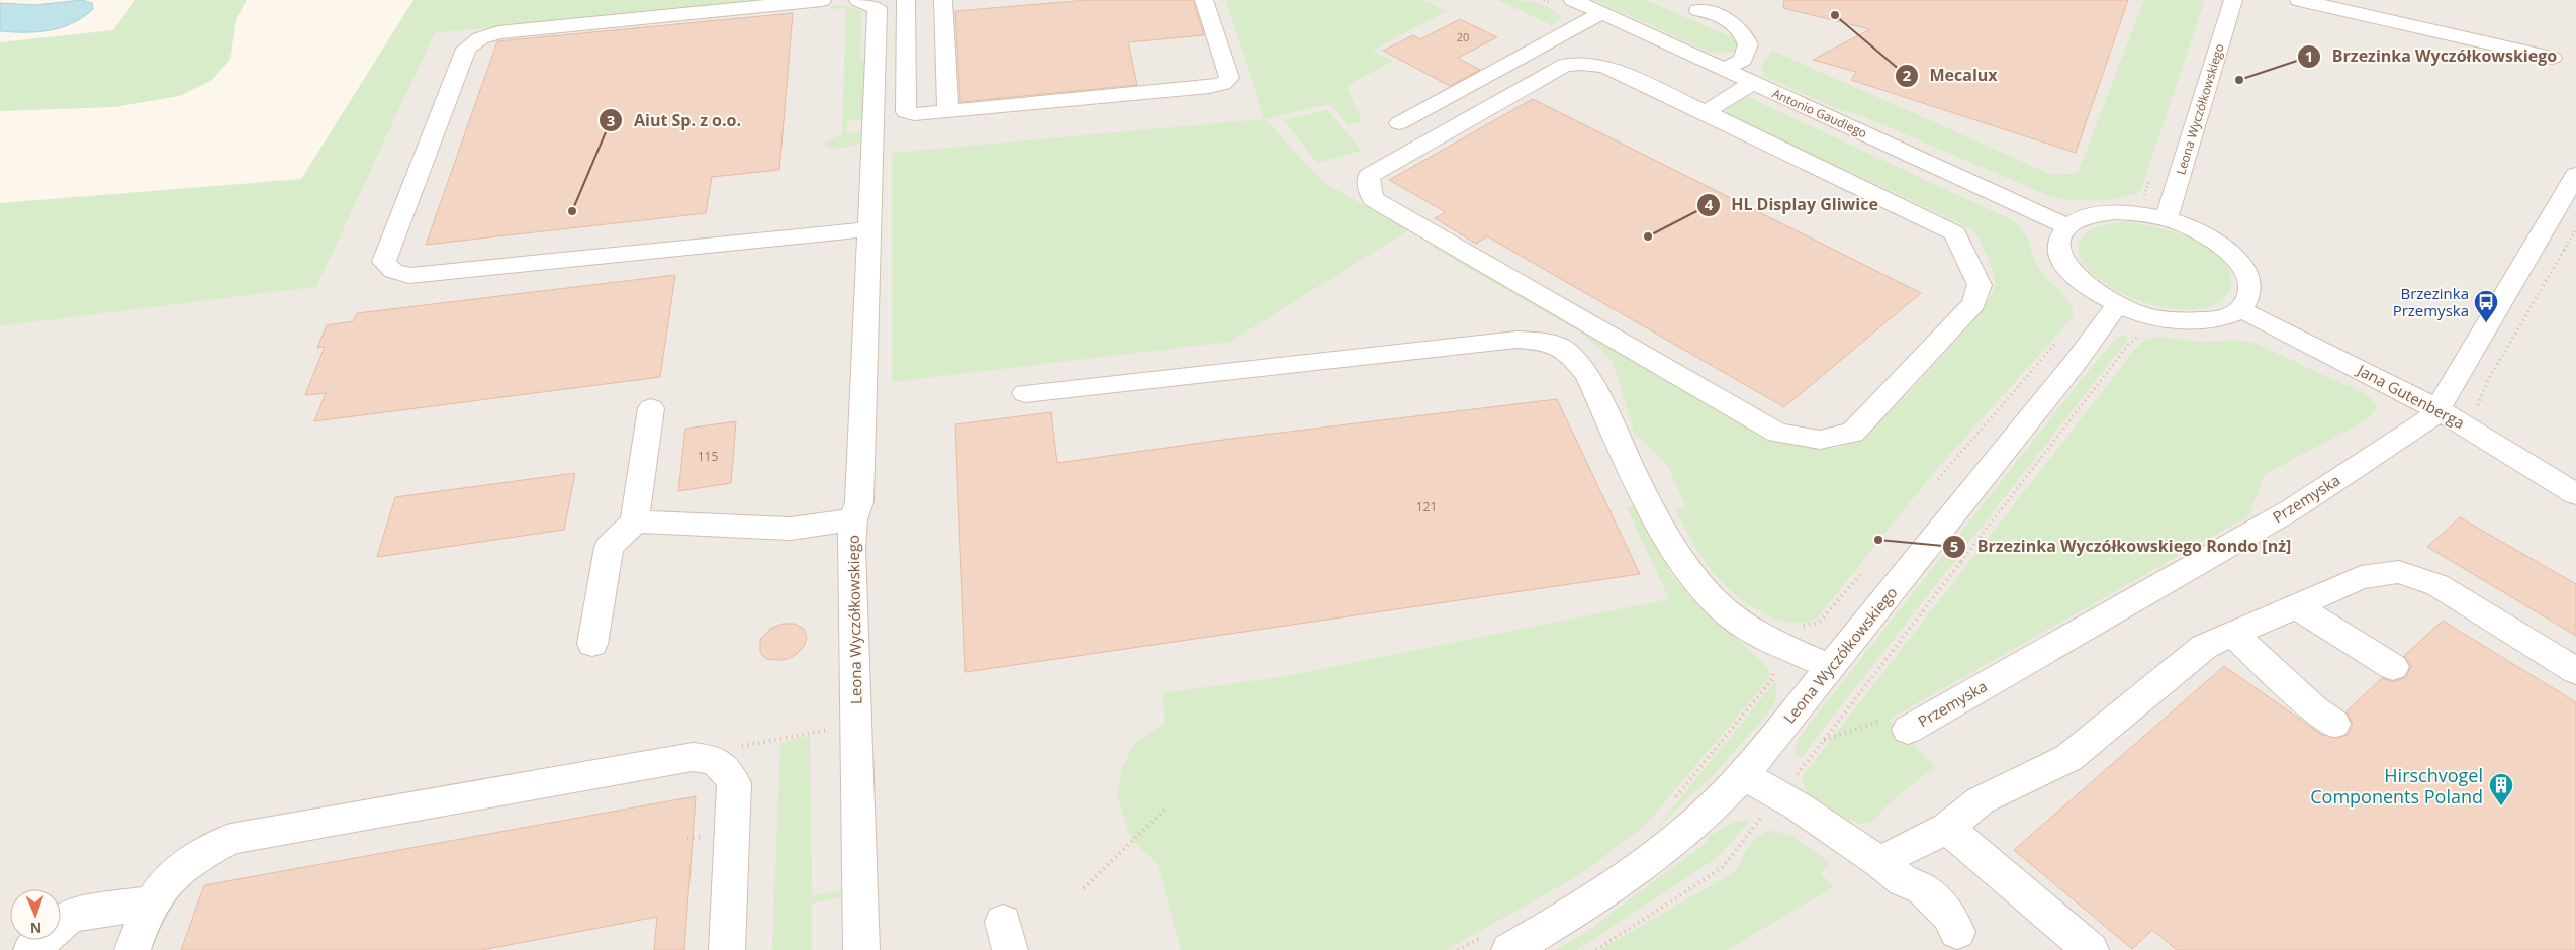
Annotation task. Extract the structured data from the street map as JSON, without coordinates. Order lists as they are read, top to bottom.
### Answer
{
  "streets": {
    "street": [
      "Leona Wyczółkowskiego",
      "Antonio Gaudiego",
      "Jana Gutenberga",
      "Przemyska"
    ]
  },
  "crossings": [
    ["Jana Gutenberga", "Przemyska"]
  ],
  "places": {
    "other": [
      "Mecalux",
      "Brzezinka Wyczółkowskiego",
      "Aiut Sp. z o.o.",
      "HL Display Gliwice",
      "Brzezinka Wyczółkowskiego Rondo [nż]"
    ],
    "bus stop": ["Brzezinka Przemyska"],
    "building": ["Hirschvogel Components Poland"]
  },
  "house_numbers": ["20", "115", "121"],
  "north": "bottom"
}
